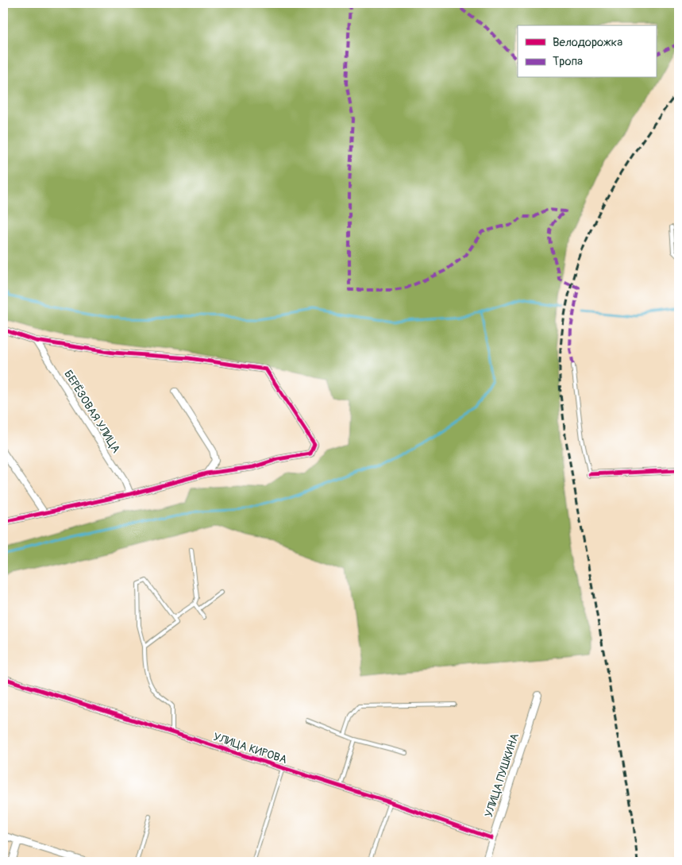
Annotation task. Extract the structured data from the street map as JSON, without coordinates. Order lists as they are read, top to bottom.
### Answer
{
  "streets": {
    "street": ["БЕРЁЗОВАЯ УЛИЦА", "УЛИЦА КИРОВА", "УЛИЦА ПУШКИНА"]
  },
  "crossings": [
    ["УЛИЦА КИРОВА", "УЛИЦА ПУШКИНА"]
  ],
  "legend": ["Велодорожка", "Тропа"]
}
